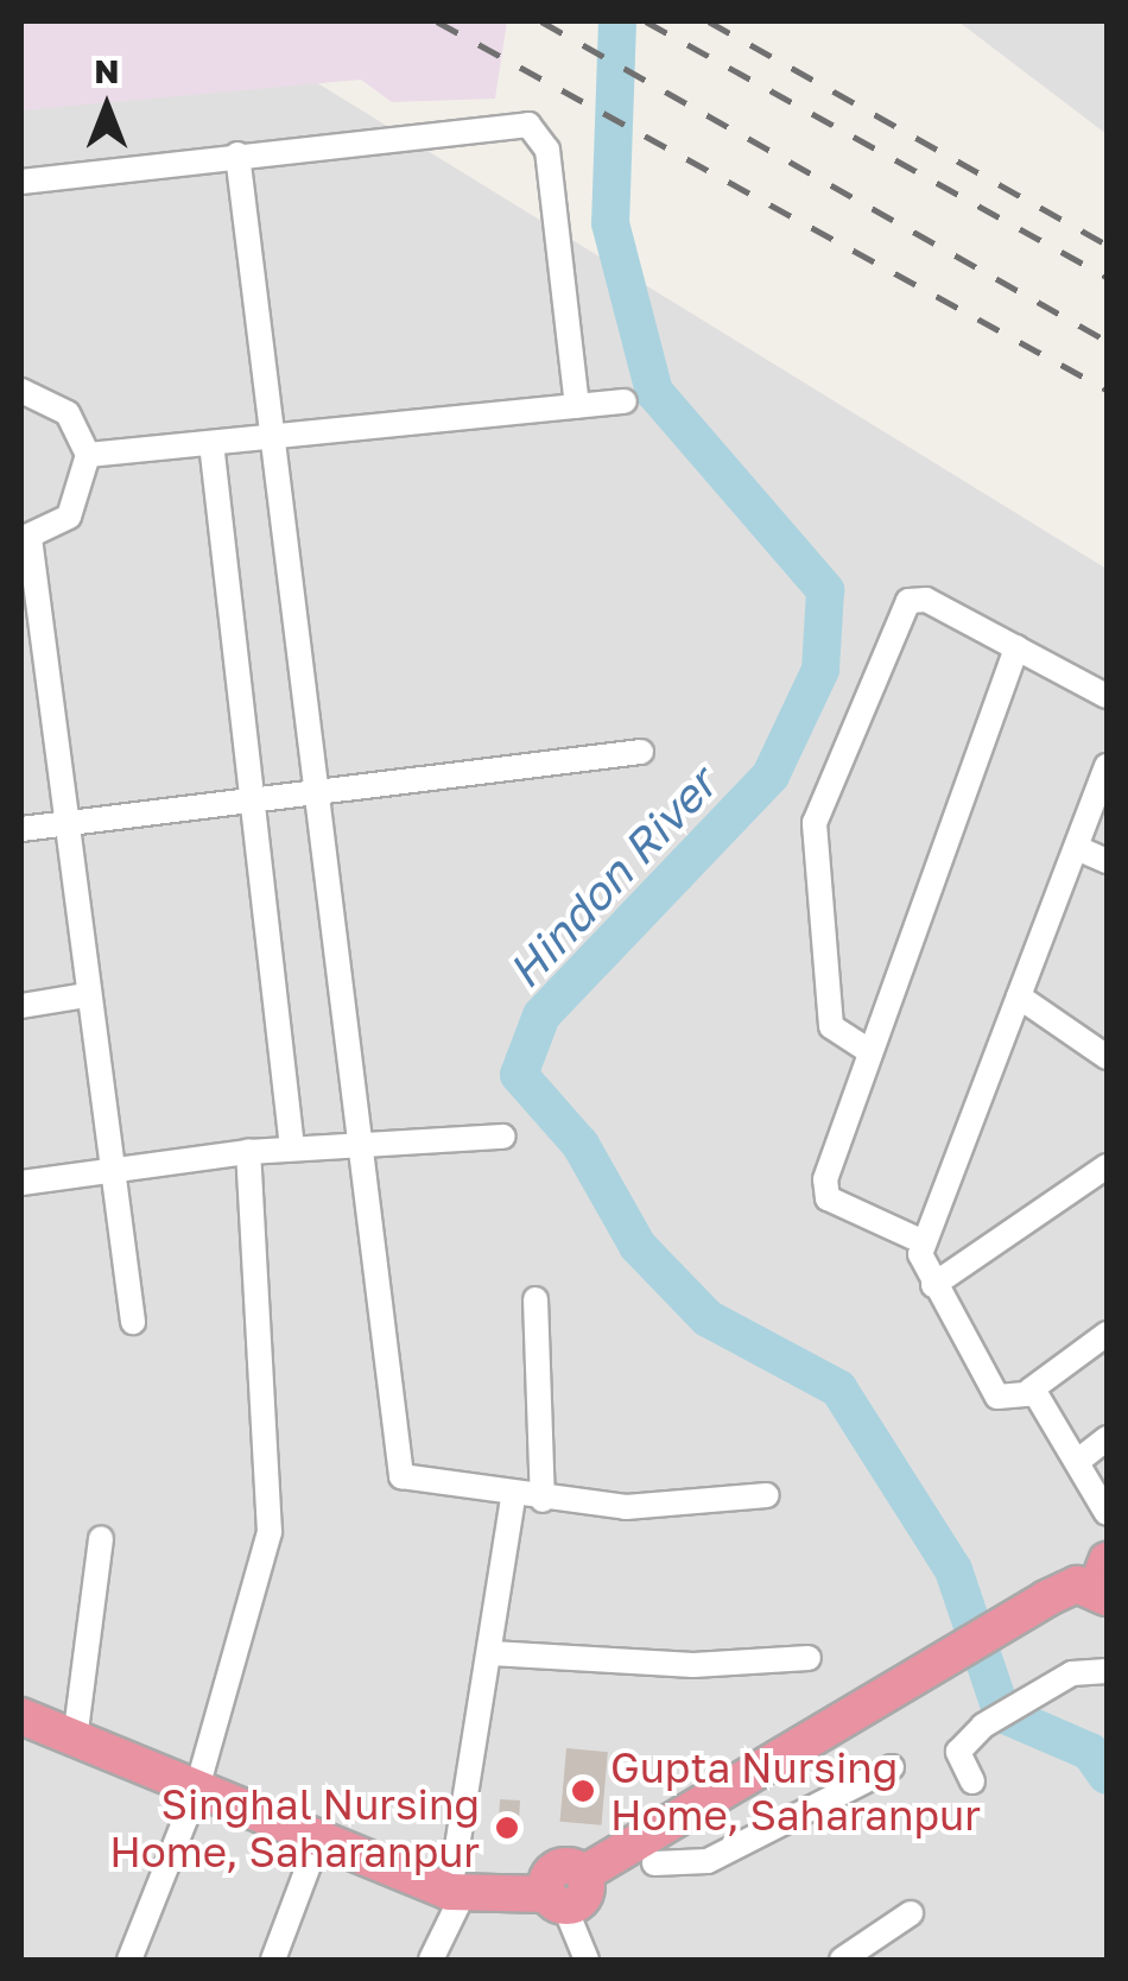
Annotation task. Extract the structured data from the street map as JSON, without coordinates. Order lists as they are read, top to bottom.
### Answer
{
  "water": ["Hindon River"],
  "places": ["Gupta Nursing Home, Saharanpur", "Singhal Nursing Home, Saharanpur"],
  "north": "top"
}
